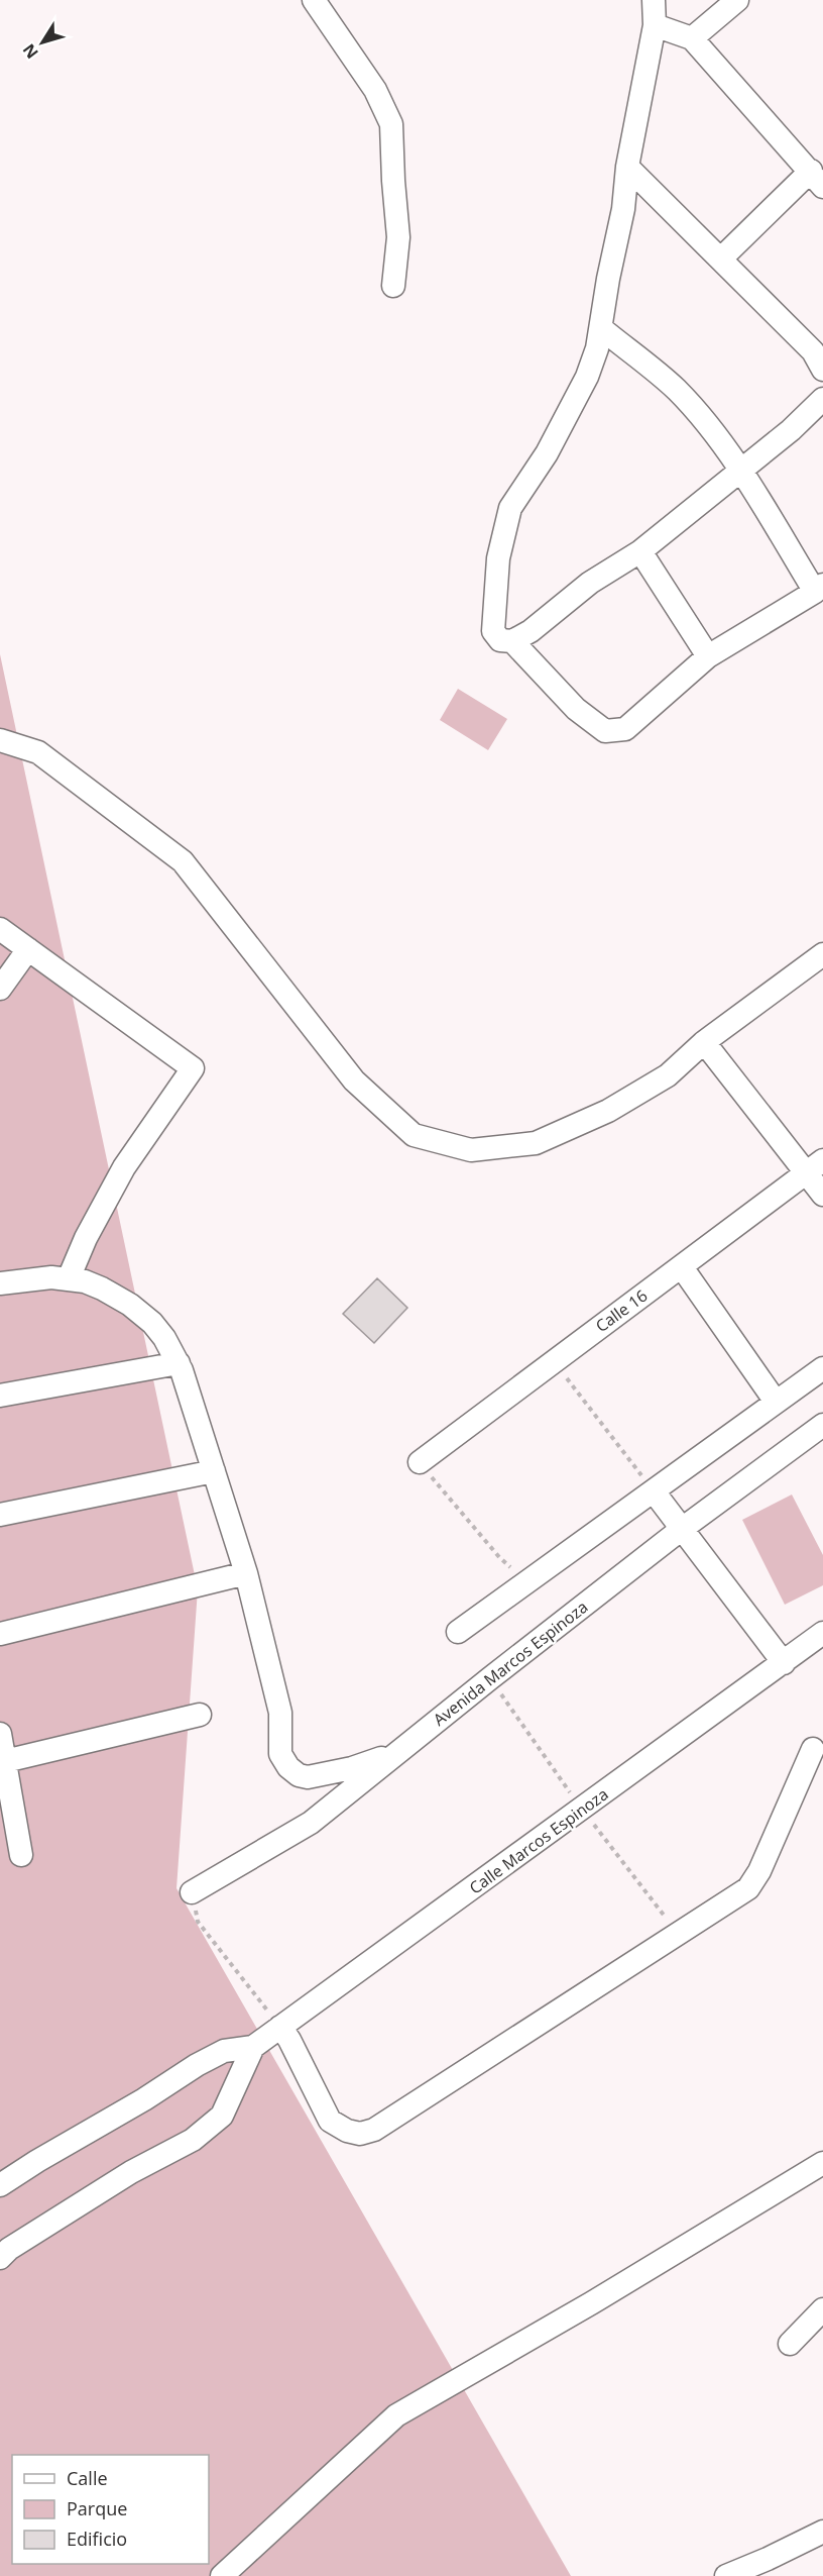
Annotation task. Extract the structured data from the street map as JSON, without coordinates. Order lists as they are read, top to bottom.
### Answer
{
  "streets": {
    "street": ["Calle 16", "Avenida Marcos Espinoza", "Calle Marcos Espinoza"]
  },
  "legend": ["Calle", "Parque", "Edificio"],
  "north": "bottom left"
}
